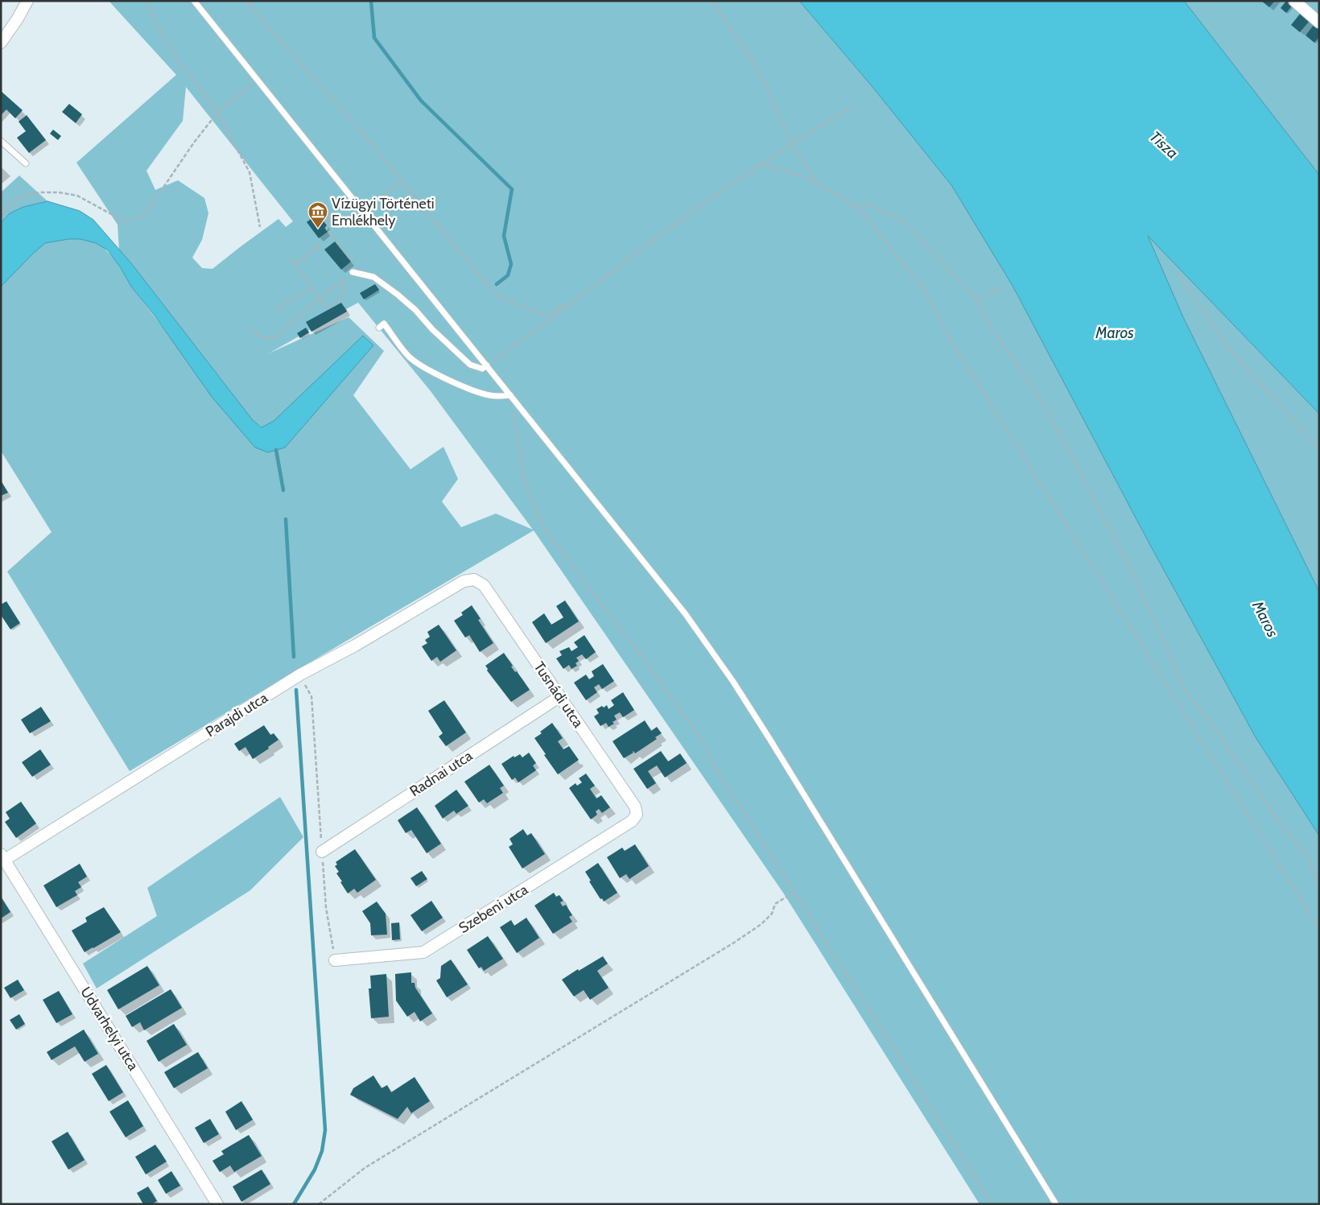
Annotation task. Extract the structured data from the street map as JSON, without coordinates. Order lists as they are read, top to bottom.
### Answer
{
  "streets": {
    "street": [
      "Tusnádi utca",
      "Parajdi utca",
      "Radnai utca",
      "Szebeni utca",
      "Udvarhelyi utca"
    ]
  },
  "crossings": [
    ["Tusnádi utca", "Parajdi utca"],
    ["Tusnádi utca", "Radnai utca"],
    ["Tusnádi utca", "Szebeni utca"],
    ["Parajdi utca", "Udvarhelyi utca"]
  ],
  "water": ["Tisza", "Maros"],
  "places": {
    "museum": ["Vízügyi Történeti Emlékhely"]
  }
}
